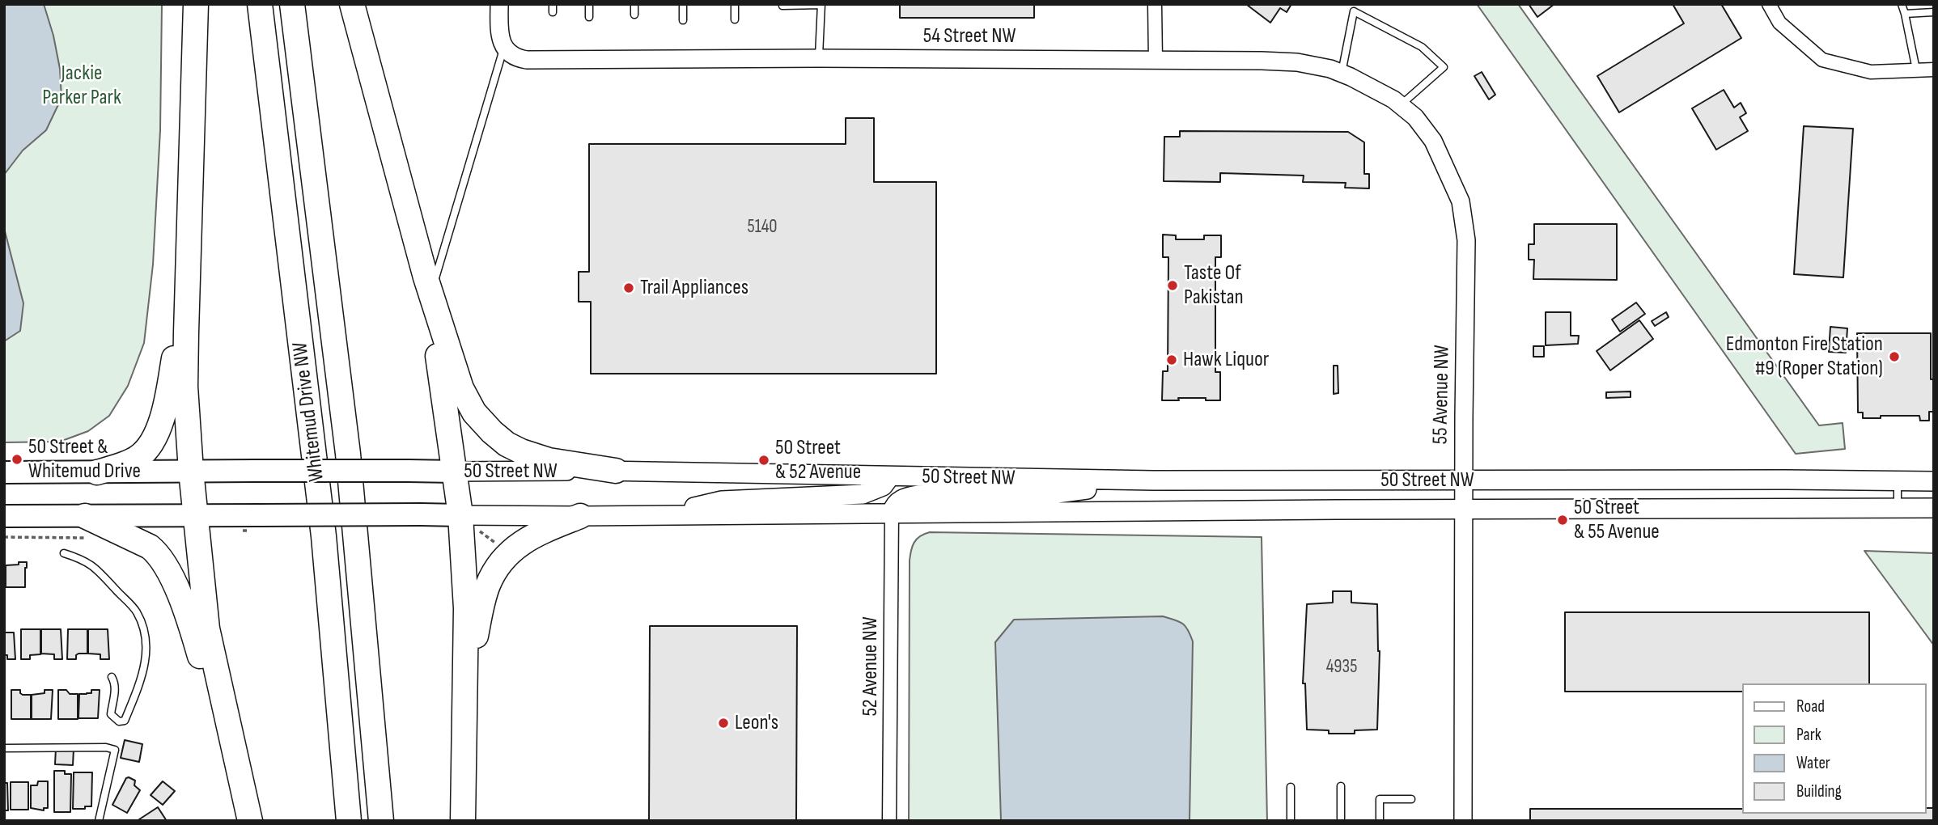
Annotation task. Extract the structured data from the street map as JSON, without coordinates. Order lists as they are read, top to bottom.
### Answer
{
  "streets": {
    "highway": ["Whitemud Drive NW"],
    "main road": ["50 Street NW"],
    "street": ["54 Street NW", "55 Avenue NW", "52 Avenue NW"]
  },
  "crossings": [
    ["54 Street NW", "55 Avenue NW"],
    ["55 Avenue NW", "50 Street NW"],
    ["50 Street NW", "52 Avenue NW"]
  ],
  "parks": ["Jackie Parker Park"],
  "places": [
    "Taste Of Pakistan",
    "Trail Appliances",
    "Edmonton Fire Station #9 (Roper Station)",
    "Hawk Liquor",
    "50 Street & Whitemud Drive",
    "50 Street & 52 Avenue",
    "50 Street & 55 Avenue",
    "Leon's"
  ],
  "house_numbers": ["5140", "4935"],
  "legend": [
    "Road",
    "Park",
    "Water",
    "Building"
  ]
}
